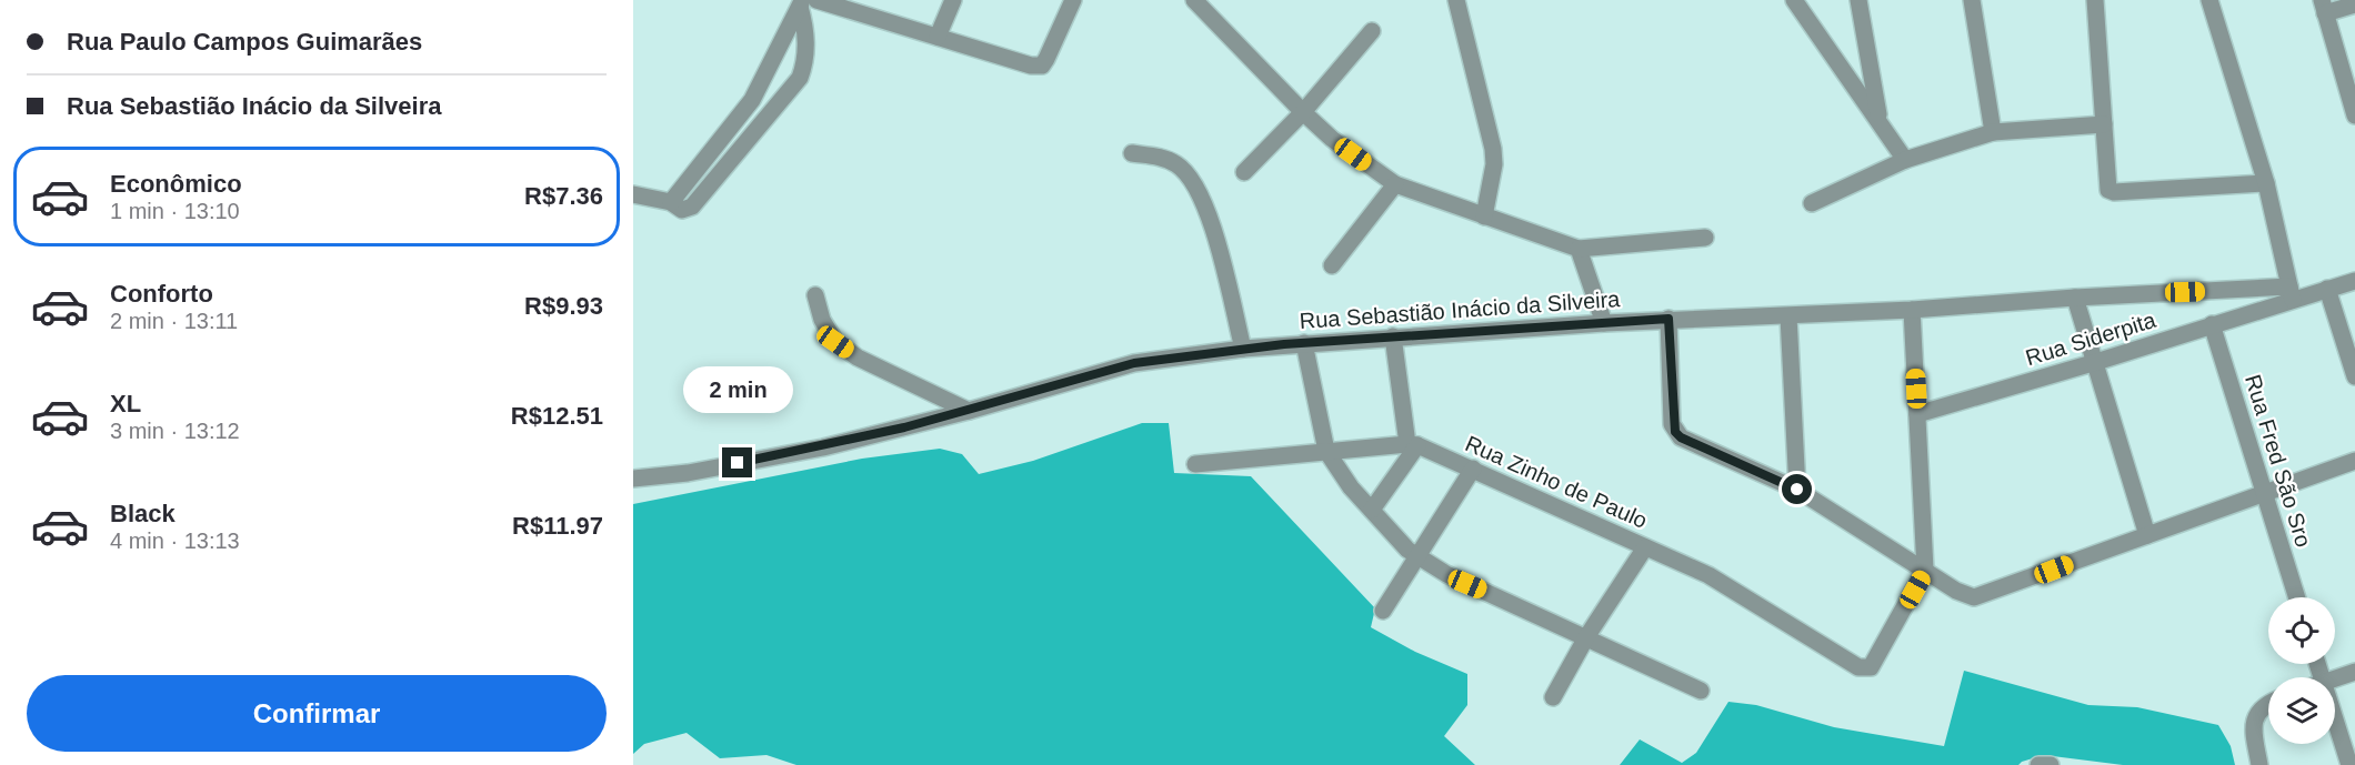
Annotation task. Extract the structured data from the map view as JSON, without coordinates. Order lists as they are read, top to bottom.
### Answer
{
  "streets": {
    "street": [
      "Rua Sebastião Inácio da Silveira",
      "Rua Siderpita",
      "Rua Fred São Sro",
      "Rua Zinho de Paulo"
    ]
  },
  "crossings": [
    ["Rua Sebastião Inácio da Silveira", "Rua Siderpita"],
    ["Rua Siderpita", "Rua Fred São Sro"]
  ],
  "page": {
    "banner": ["Rua Paulo Campos Guimarães", "Rua Sebastião Inácio da Silveira"],
    "list": [
      {
        "name": "Econômico",
        "note": "1 min · 13:10",
        "value": "R$7.36"
      },
      {
        "name": "Conforto",
        "note": "2 min · 13:11",
        "value": "R$9.93"
      },
      {
        "name": "XL",
        "note": "3 min · 13:12",
        "value": "R$12.51"
      },
      {
        "name": "Black",
        "note": "4 min · 13:13",
        "value": "R$11.97"
      }
    ],
    "bubble": "2 min",
    "buttons": "Confirmar"
  }
}
